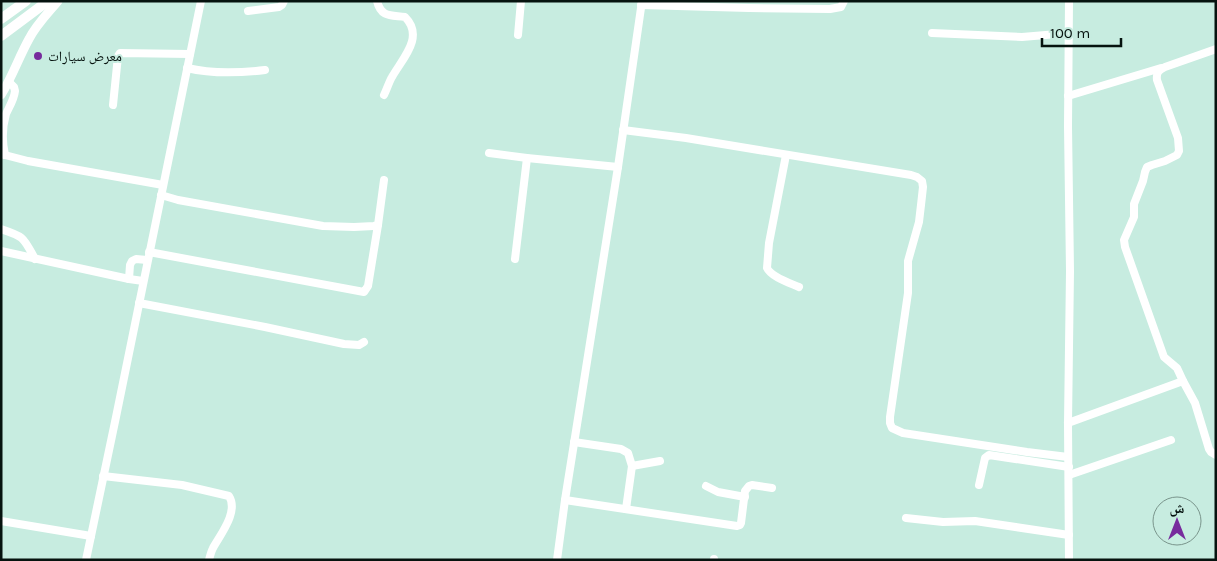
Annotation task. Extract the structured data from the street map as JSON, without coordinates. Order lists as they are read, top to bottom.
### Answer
{
  "places": ["معرض سيارات"],
  "scale_bar": "100 m",
  "north": "top"
}
